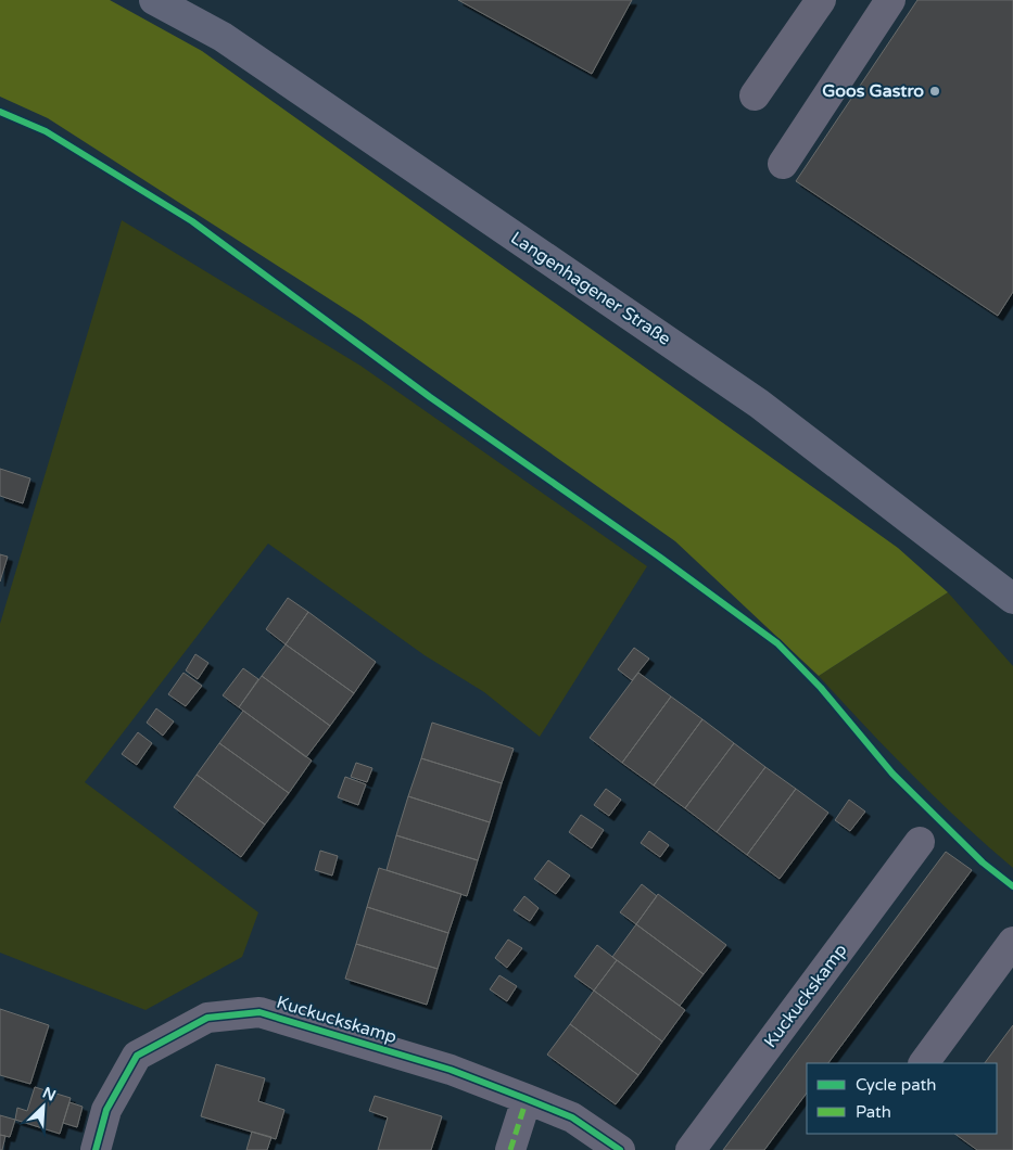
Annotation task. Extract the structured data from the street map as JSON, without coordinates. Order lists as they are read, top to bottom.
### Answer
{
  "streets": {
    "main road": ["Langenhagener Straße"],
    "street": ["Kuckuckskamp"]
  },
  "places": ["Goos Gastro"],
  "legend": ["Cycle path", "Path"],
  "north": "top right"
}
